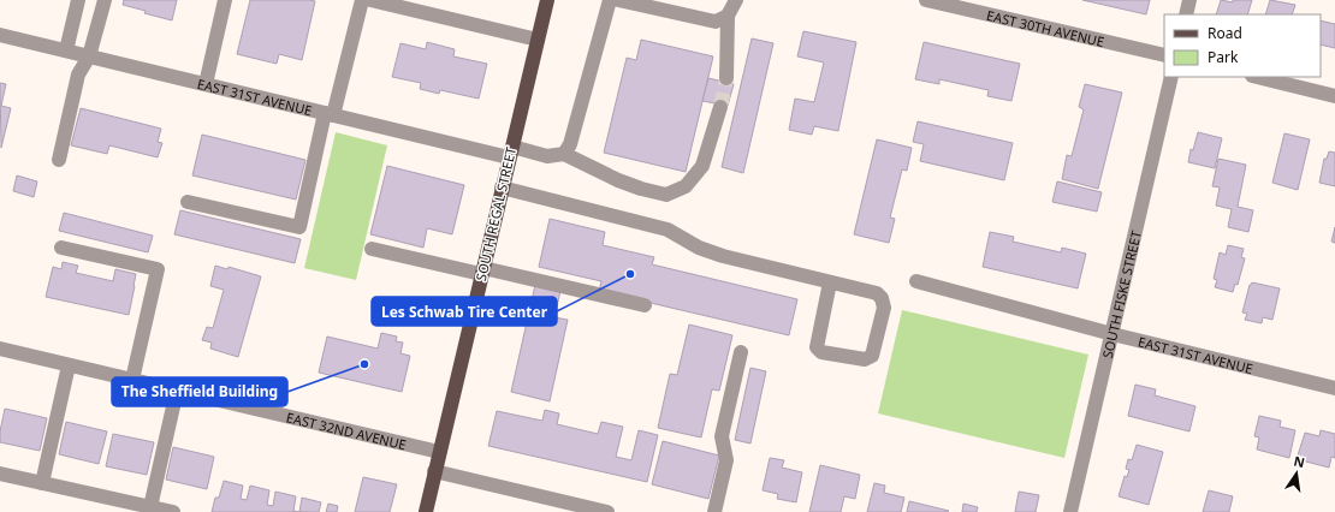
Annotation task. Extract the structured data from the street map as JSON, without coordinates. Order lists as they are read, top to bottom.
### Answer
{
  "streets": {
    "main road": ["SOUTH REGAL STREET"],
    "street": [
      "EAST 30TH AVENUE",
      "EAST 31ST AVENUE",
      "SOUTH FISKE STREET",
      "EAST 32ND AVENUE"
    ]
  },
  "crossings": [
    ["EAST 31ST AVENUE", "SOUTH REGAL STREET"],
    ["EAST 31ST AVENUE", "SOUTH FISKE STREET"],
    ["SOUTH REGAL STREET", "EAST 32ND AVENUE"]
  ],
  "places": ["Les Schwab Tire Center", "The Sheffield Building"],
  "legend": ["Road", "Park"],
  "north": "top"
}
